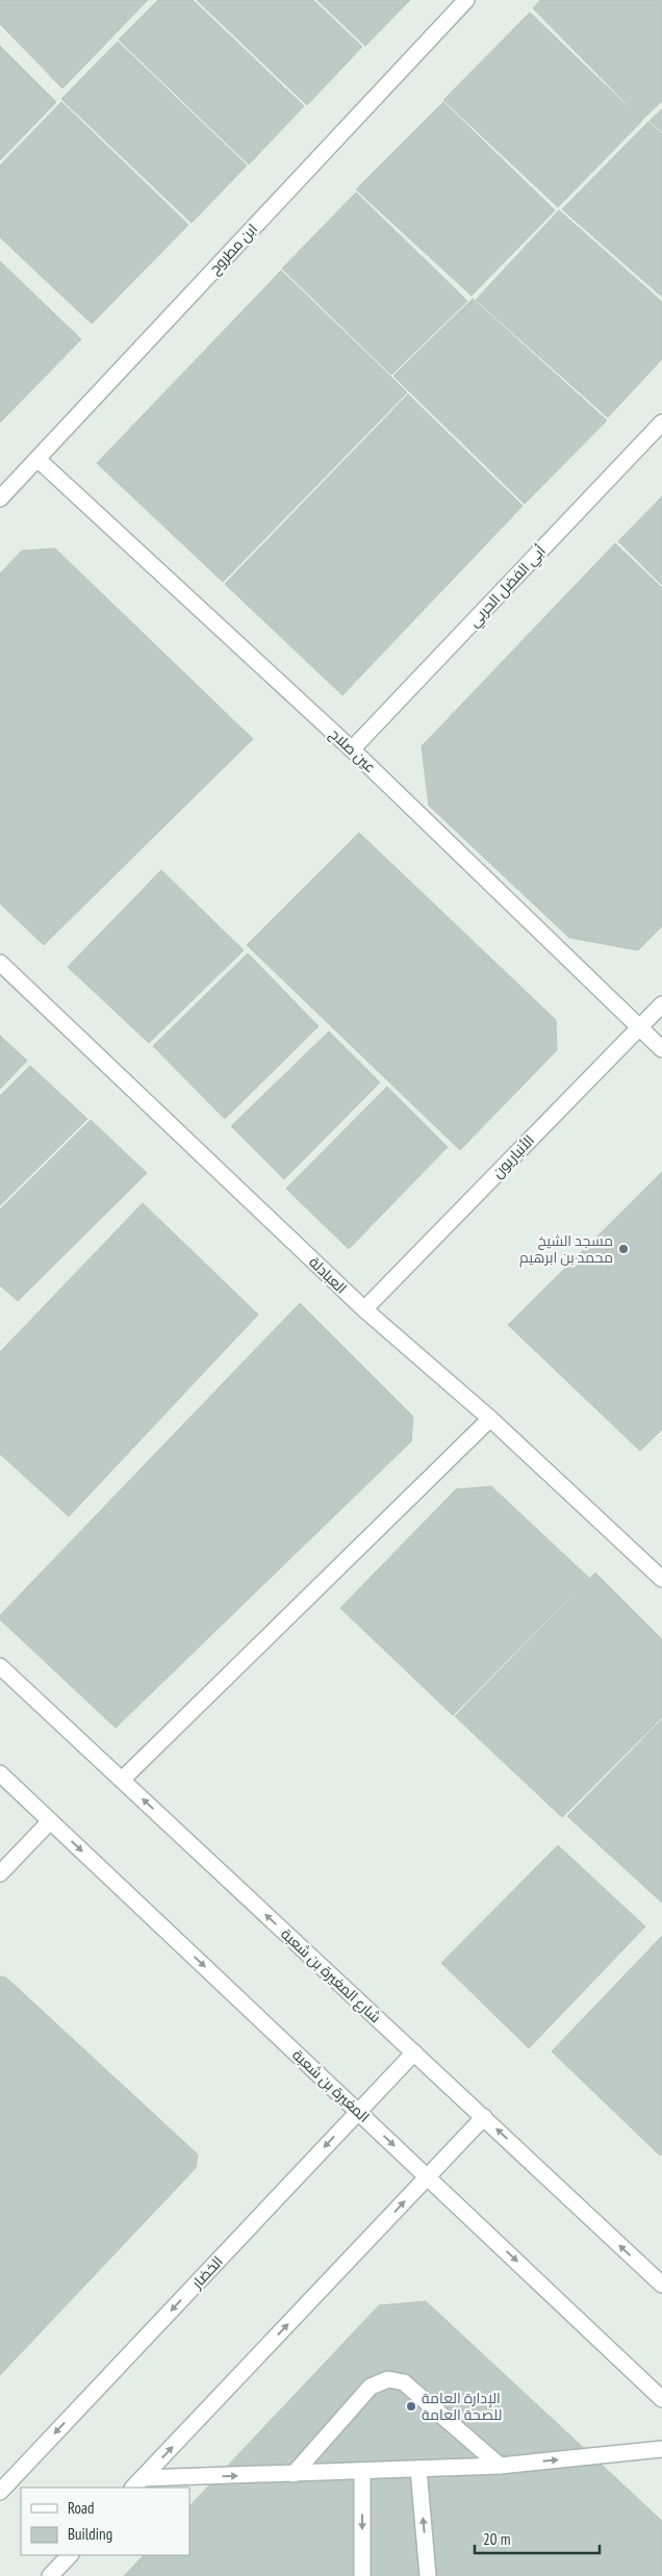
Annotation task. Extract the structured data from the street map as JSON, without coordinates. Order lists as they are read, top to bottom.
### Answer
{
  "streets": {
    "street": [
      "ابن مطروح",
      "أبي الفضل الحربي",
      "عين صلاح",
      "الأنباريون",
      "العبادلة",
      "شارع المغيرة بن شعبة",
      "المغيرة بن شعبة",
      "الخضار"
    ]
  },
  "crossings": [
    ["ابن مطروح", "عين صلاح"],
    ["أبي الفضل الحربي", "عين صلاح"],
    ["عين صلاح", "الأنباريون"],
    ["الأنباريون", "العبادلة"],
    ["شارع المغيرة بن شعبة", "الخضار"],
    ["المغيرة بن شعبة", "الخضار"]
  ],
  "one_way": ["شارع المغيرة بن شعبة", "المغيرة بن شعبة"],
  "places": ["مسجد الشيخ محمد بن ابرهيم", "الإدارة العامة للصحة العامة"],
  "legend": ["Road", "Building"],
  "scale_bar": "20 m"
}
